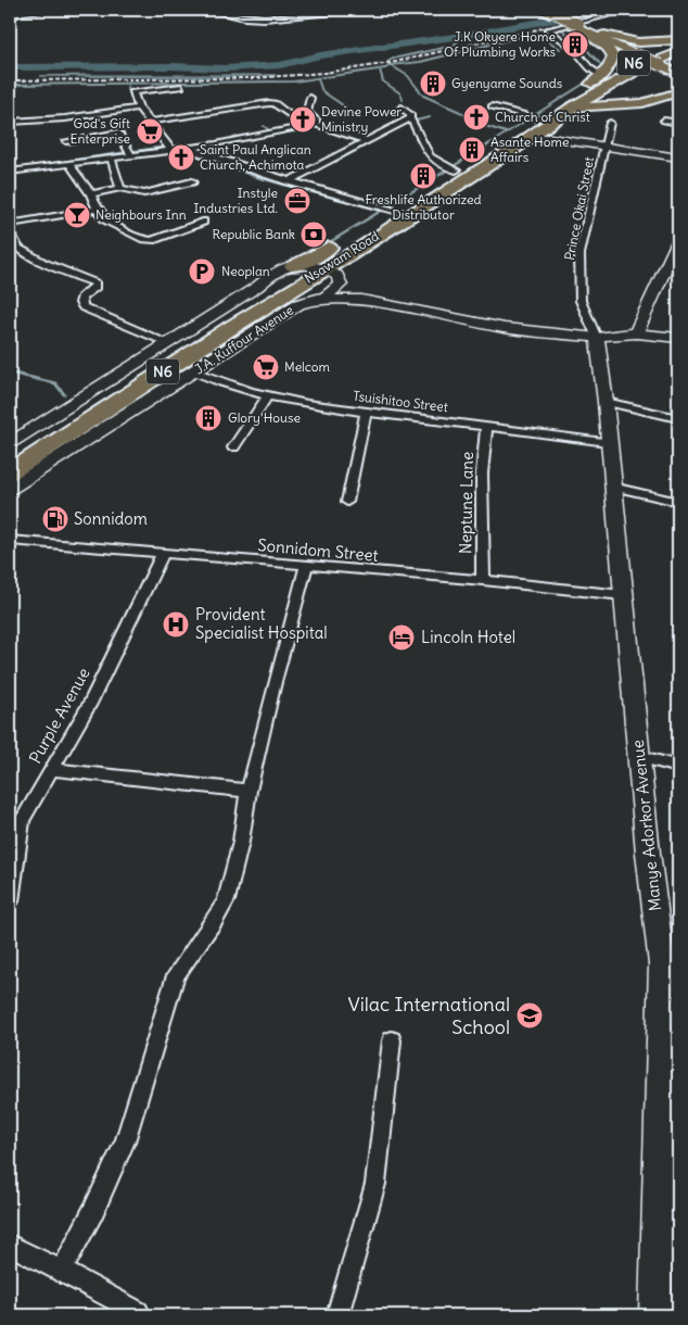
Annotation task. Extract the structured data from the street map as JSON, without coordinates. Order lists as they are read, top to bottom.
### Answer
{
  "streets": {
    "highway": ["N6", "Nsawam Road"],
    "street": [
      "Prince Okai Street",
      "J.A. Kuffour Avenue",
      "Tsuishitoo Street",
      "Neptune Lane",
      "Sonnidom Street",
      "Purple Avenue",
      "Manye Adorkor Avenue"
    ]
  },
  "crossings": [
    ["Prince Okai Street", "Manye Adorkor Avenue"],
    ["Nsawam Road", "J.A. Kuffour Avenue"],
    ["J.A. Kuffour Avenue", "Tsuishitoo Street"],
    ["Tsuishitoo Street", "Neptune Lane"],
    ["Tsuishitoo Street", "Manye Adorkor Avenue"],
    ["Neptune Lane", "Sonnidom Street"],
    ["Sonnidom Street", "Purple Avenue"],
    ["Sonnidom Street", "Manye Adorkor Avenue"]
  ],
  "places": {
    "building": [
      "J.K Okyere Home Of Plumbing Works",
      "Gyenyame Sounds",
      "Asante Home Affairs",
      "Freshlife Authorized Distributor",
      "Glory House"
    ],
    "church": ["Church of Christ", "Devine Power Ministry", "Saint Paul Anglican Church, Achimota"],
    "supermarket": ["God's Gift Enterprise", "Melcom"],
    "office": ["Instyle Industries Ltd."],
    "bar": ["Neighbours Inn"],
    "bank": ["Republic Bank"],
    "parking": ["Neoplan"],
    "fuel station": ["Sonnidom"],
    "hospital": ["Provident Specialist Hospital"],
    "hotel": ["Lincoln Hotel"],
    "school or university": ["Vilac International School"]
  }
}
